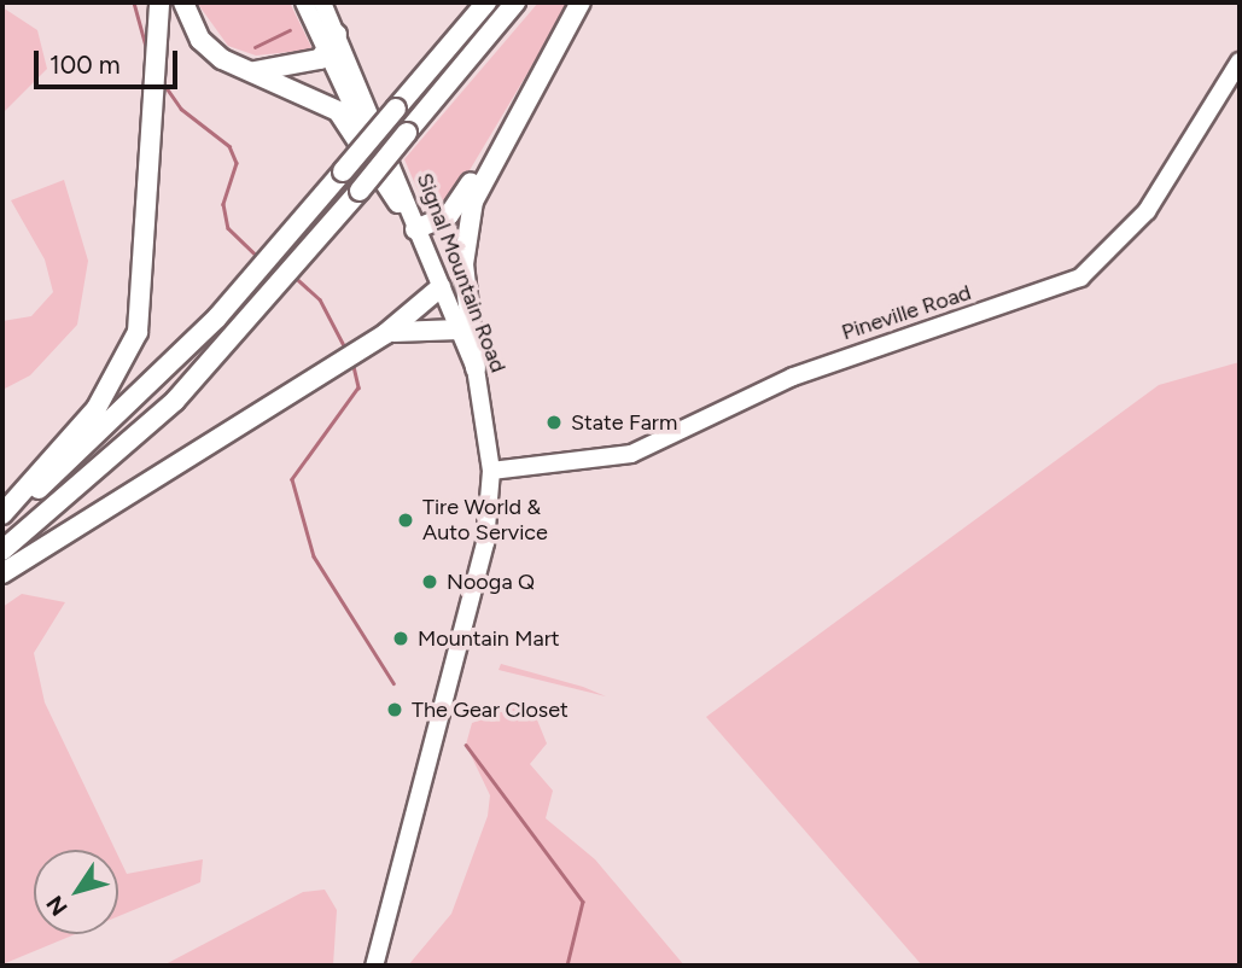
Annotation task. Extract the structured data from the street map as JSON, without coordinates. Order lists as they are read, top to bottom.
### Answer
{
  "streets": {
    "main road": ["Signal Mountain Road", "Pineville Road"]
  },
  "crossings": [
    ["Signal Mountain Road", "Pineville Road"]
  ],
  "places": [
    "State Farm",
    "Tire World & Auto Service",
    "Nooga Q",
    "Mountain Mart",
    "The Gear Closet"
  ],
  "scale_bar": "100 m",
  "north": "bottom left"
}
